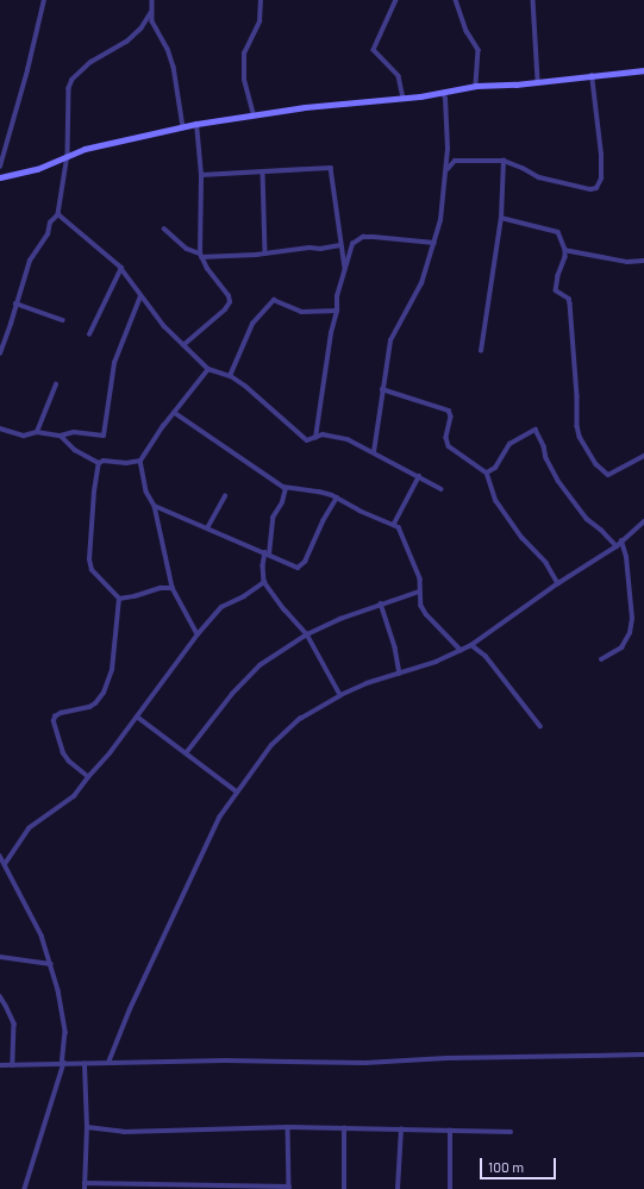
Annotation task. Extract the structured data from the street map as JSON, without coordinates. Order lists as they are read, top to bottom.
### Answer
{
  "scale_bar": "100 m"
}
